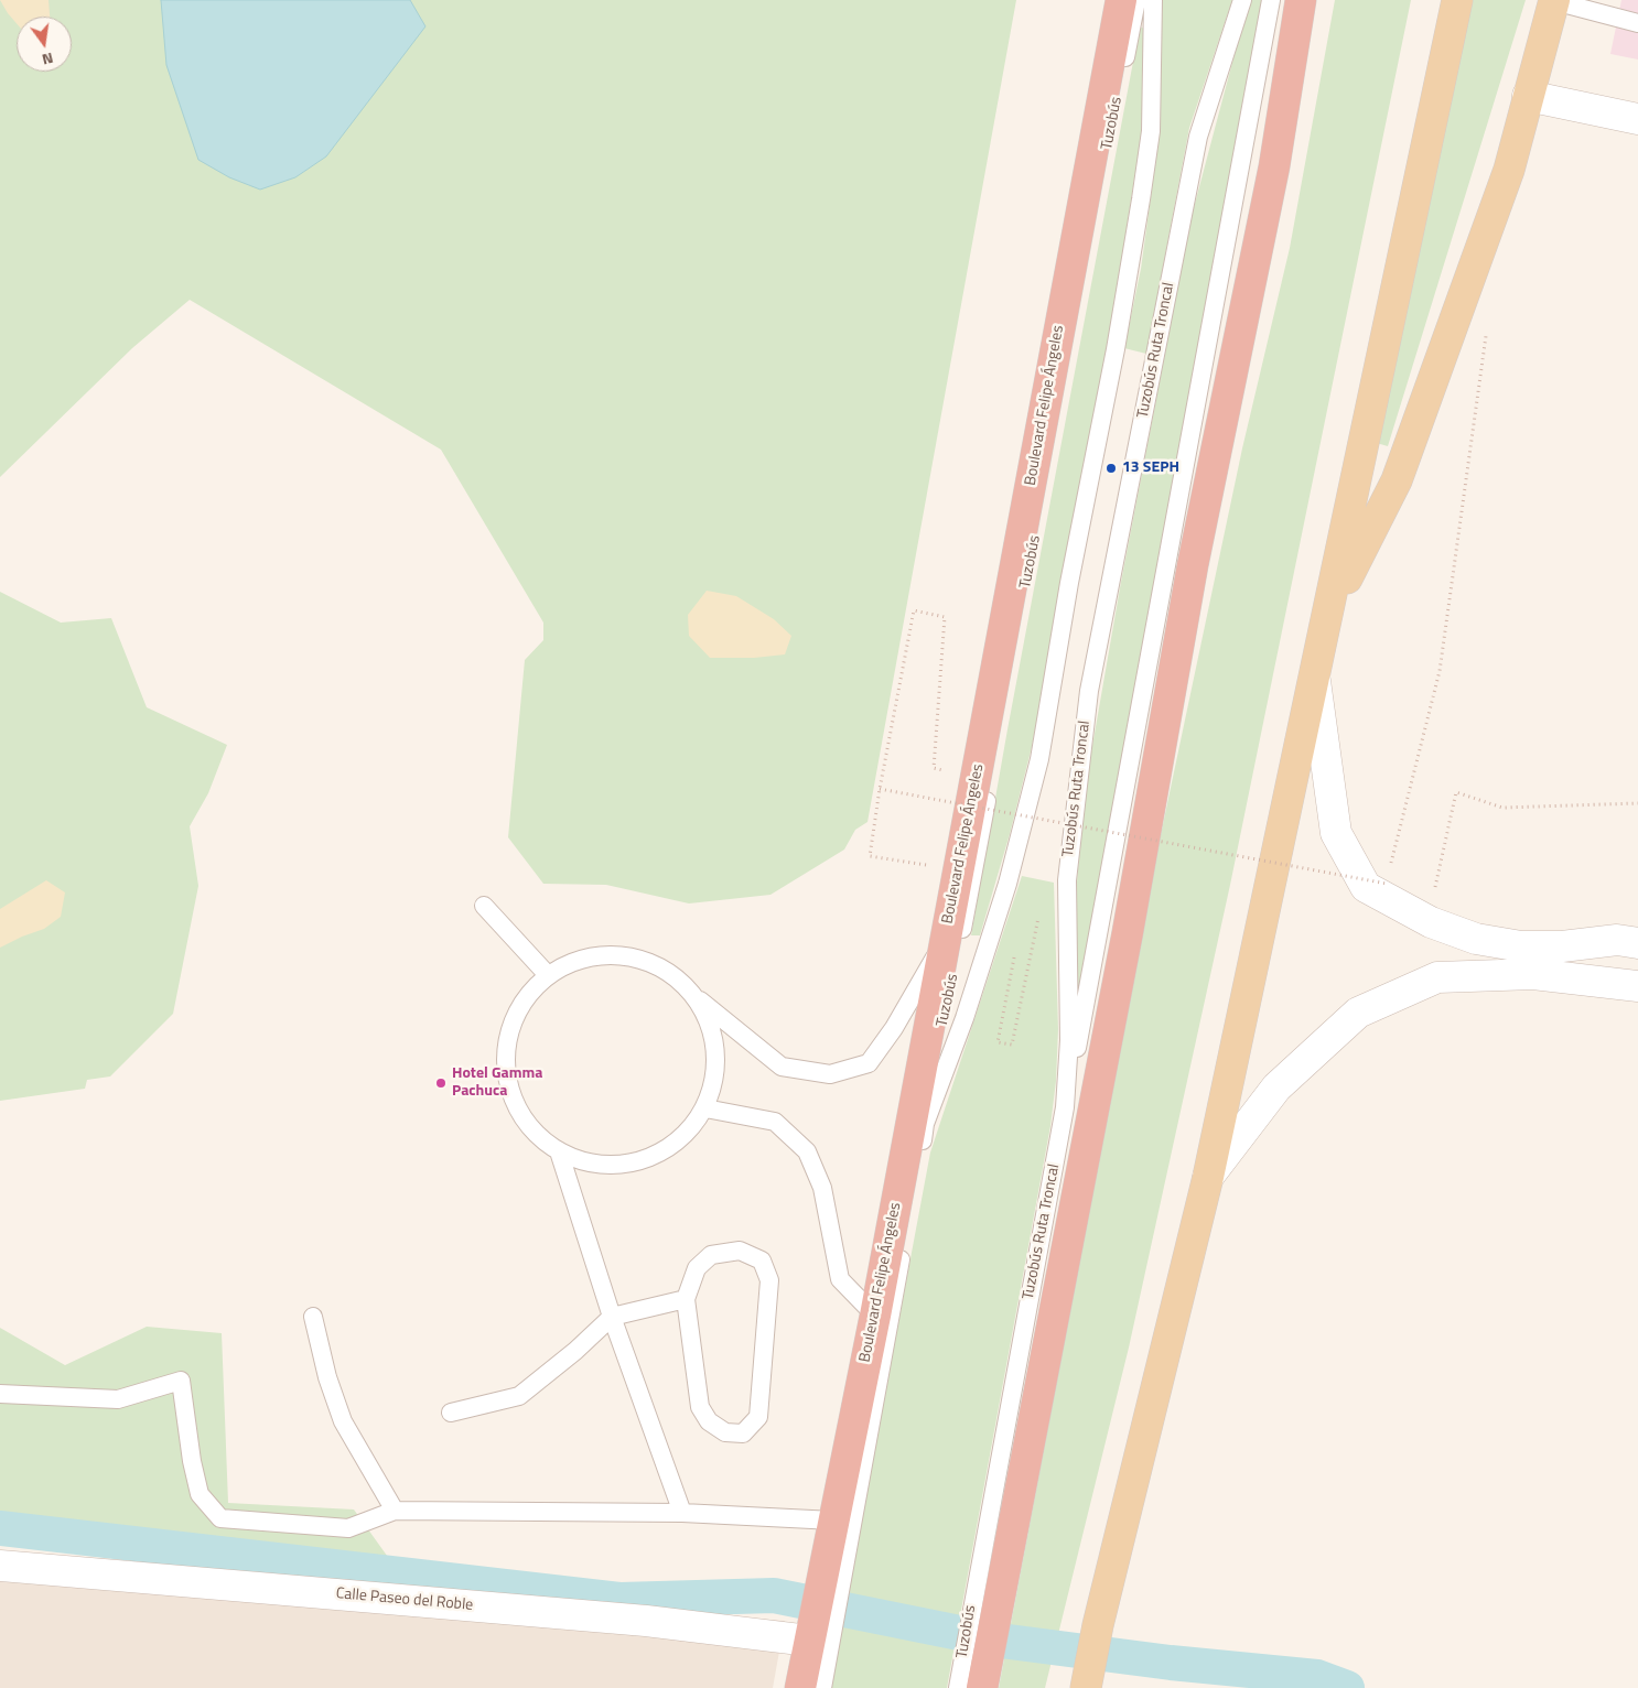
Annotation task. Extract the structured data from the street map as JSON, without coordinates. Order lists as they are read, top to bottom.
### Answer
{
  "streets": {
    "highway": ["Boulevard Felipe Ángeles"],
    "street": ["Calle Paseo del Roble"],
    "lane": ["Tuzobús", "Tuzobús Ruta Troncal"]
  },
  "crossings": [
    ["Tuzobús", "Tuzobús Ruta Troncal"],
    ["Boulevard Felipe Ángeles", "Calle Paseo del Roble"]
  ],
  "places": ["13 SEPH", "Hotel Gamma Pachuca"],
  "north": "bottom"
}
